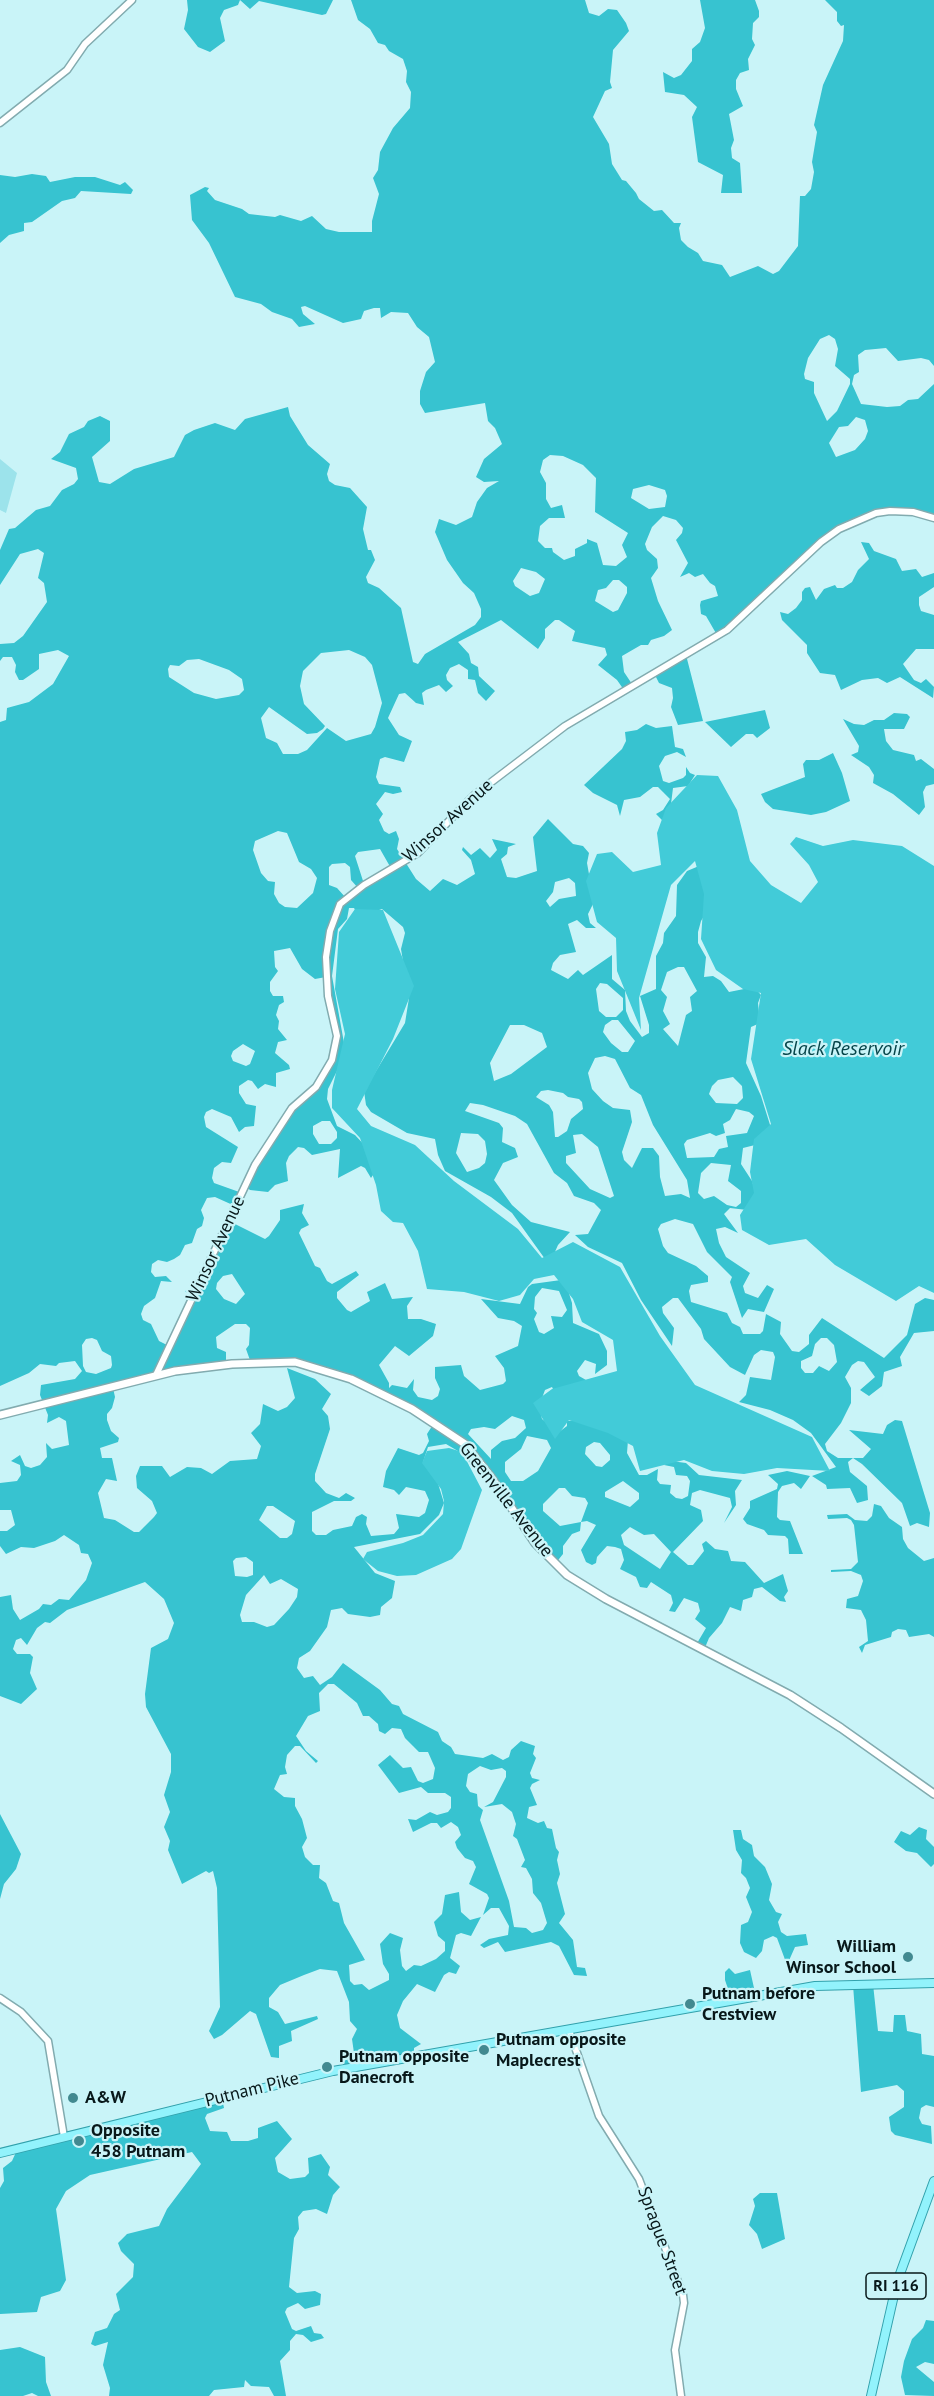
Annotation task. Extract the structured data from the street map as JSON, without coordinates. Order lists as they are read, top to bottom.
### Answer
{
  "streets": {
    "main road": ["Greenville Avenue", "Putnam Pike", "RI 116"],
    "street": ["Winsor Avenue", "Sprague Street"]
  },
  "crossings": [
    ["Winsor Avenue", "Greenville Avenue"],
    ["Putnam Pike", "Sprague Street"]
  ],
  "water": ["Slack Reservoir"],
  "places": [
    "William Winsor School",
    "Putnam before Crestview",
    "Putnam opposite Maplecrest",
    "Putnam opposite Danecroft",
    "A&W",
    "Opposite 458 Putnam"
  ]
}
